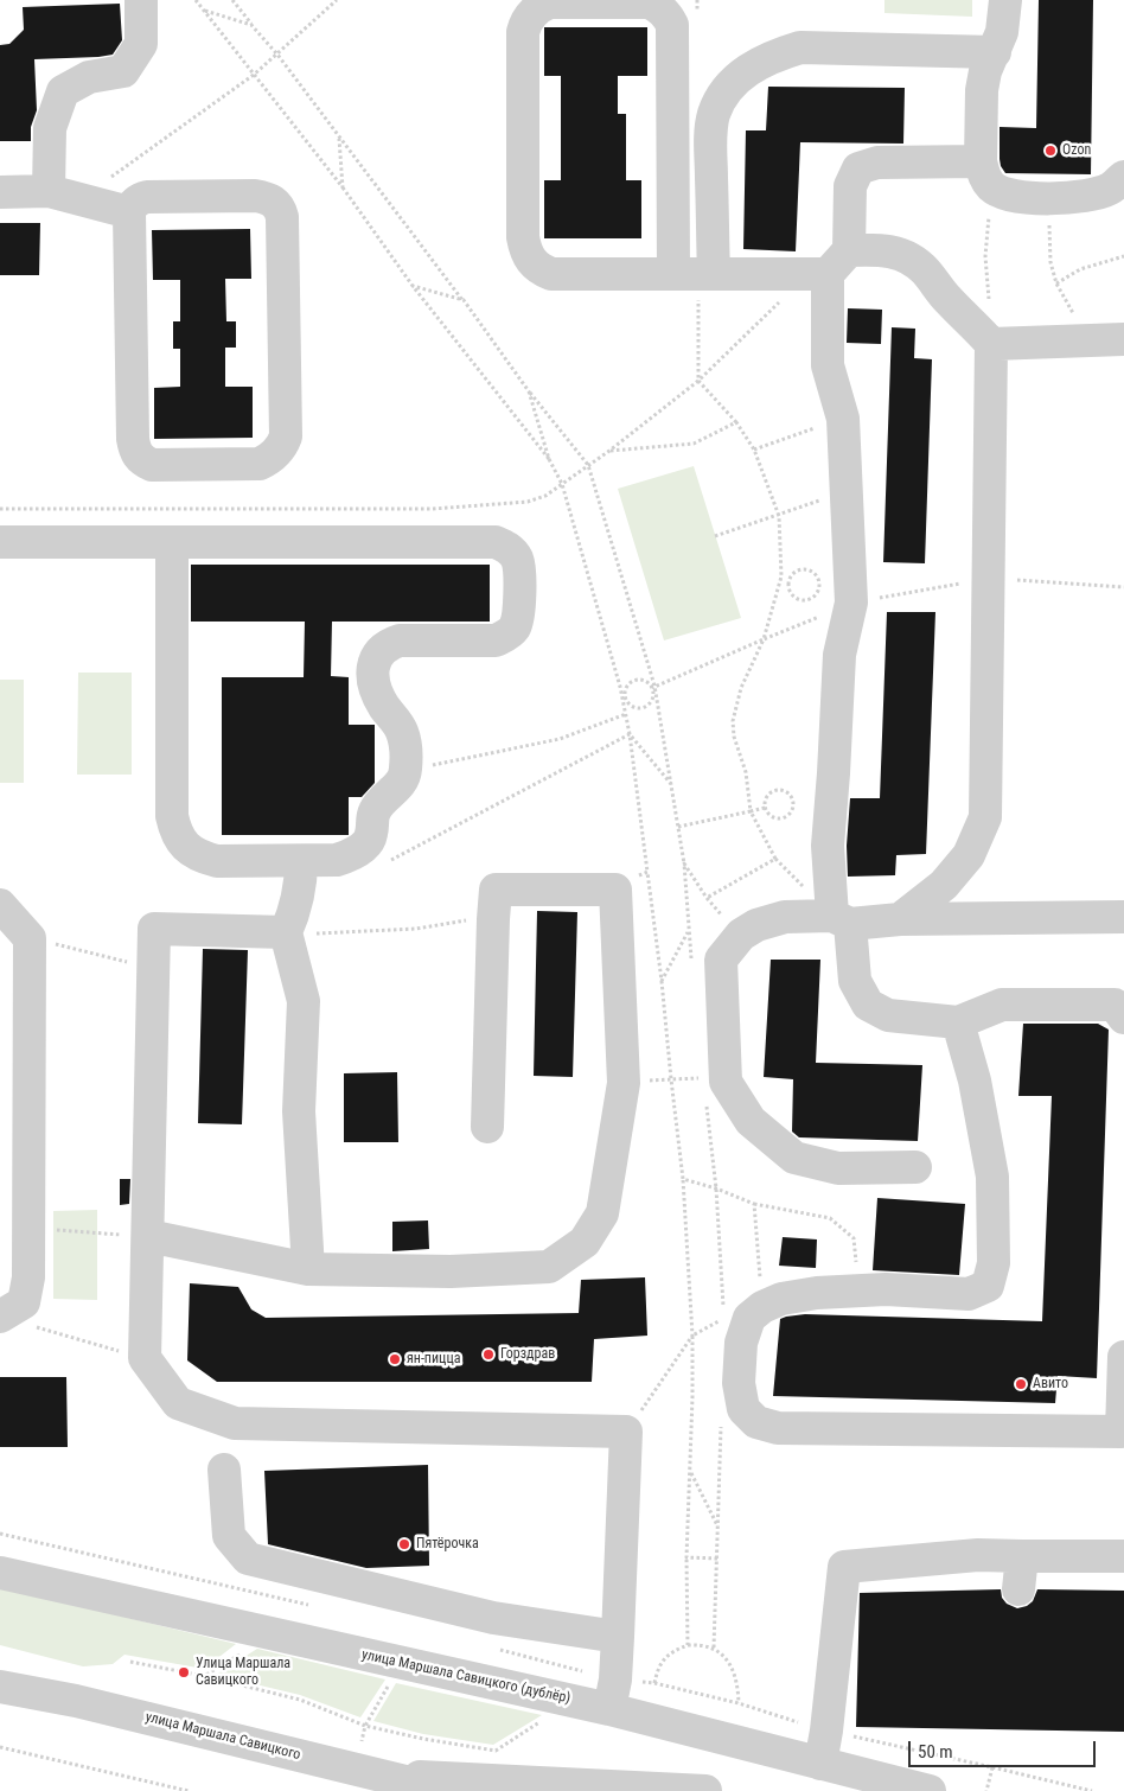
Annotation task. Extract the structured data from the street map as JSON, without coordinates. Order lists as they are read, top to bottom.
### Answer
{
  "streets": {
    "street": ["улица Маршала Савицкого (дублёр)", "улица Маршала Савицкого"]
  },
  "places": [
    "Ozon",
    "Горздрав",
    "ян-пицца",
    "Авито",
    "Пятёрочка",
    "Улица Маршала Савицкого"
  ],
  "scale_bar": "50 m"
}
